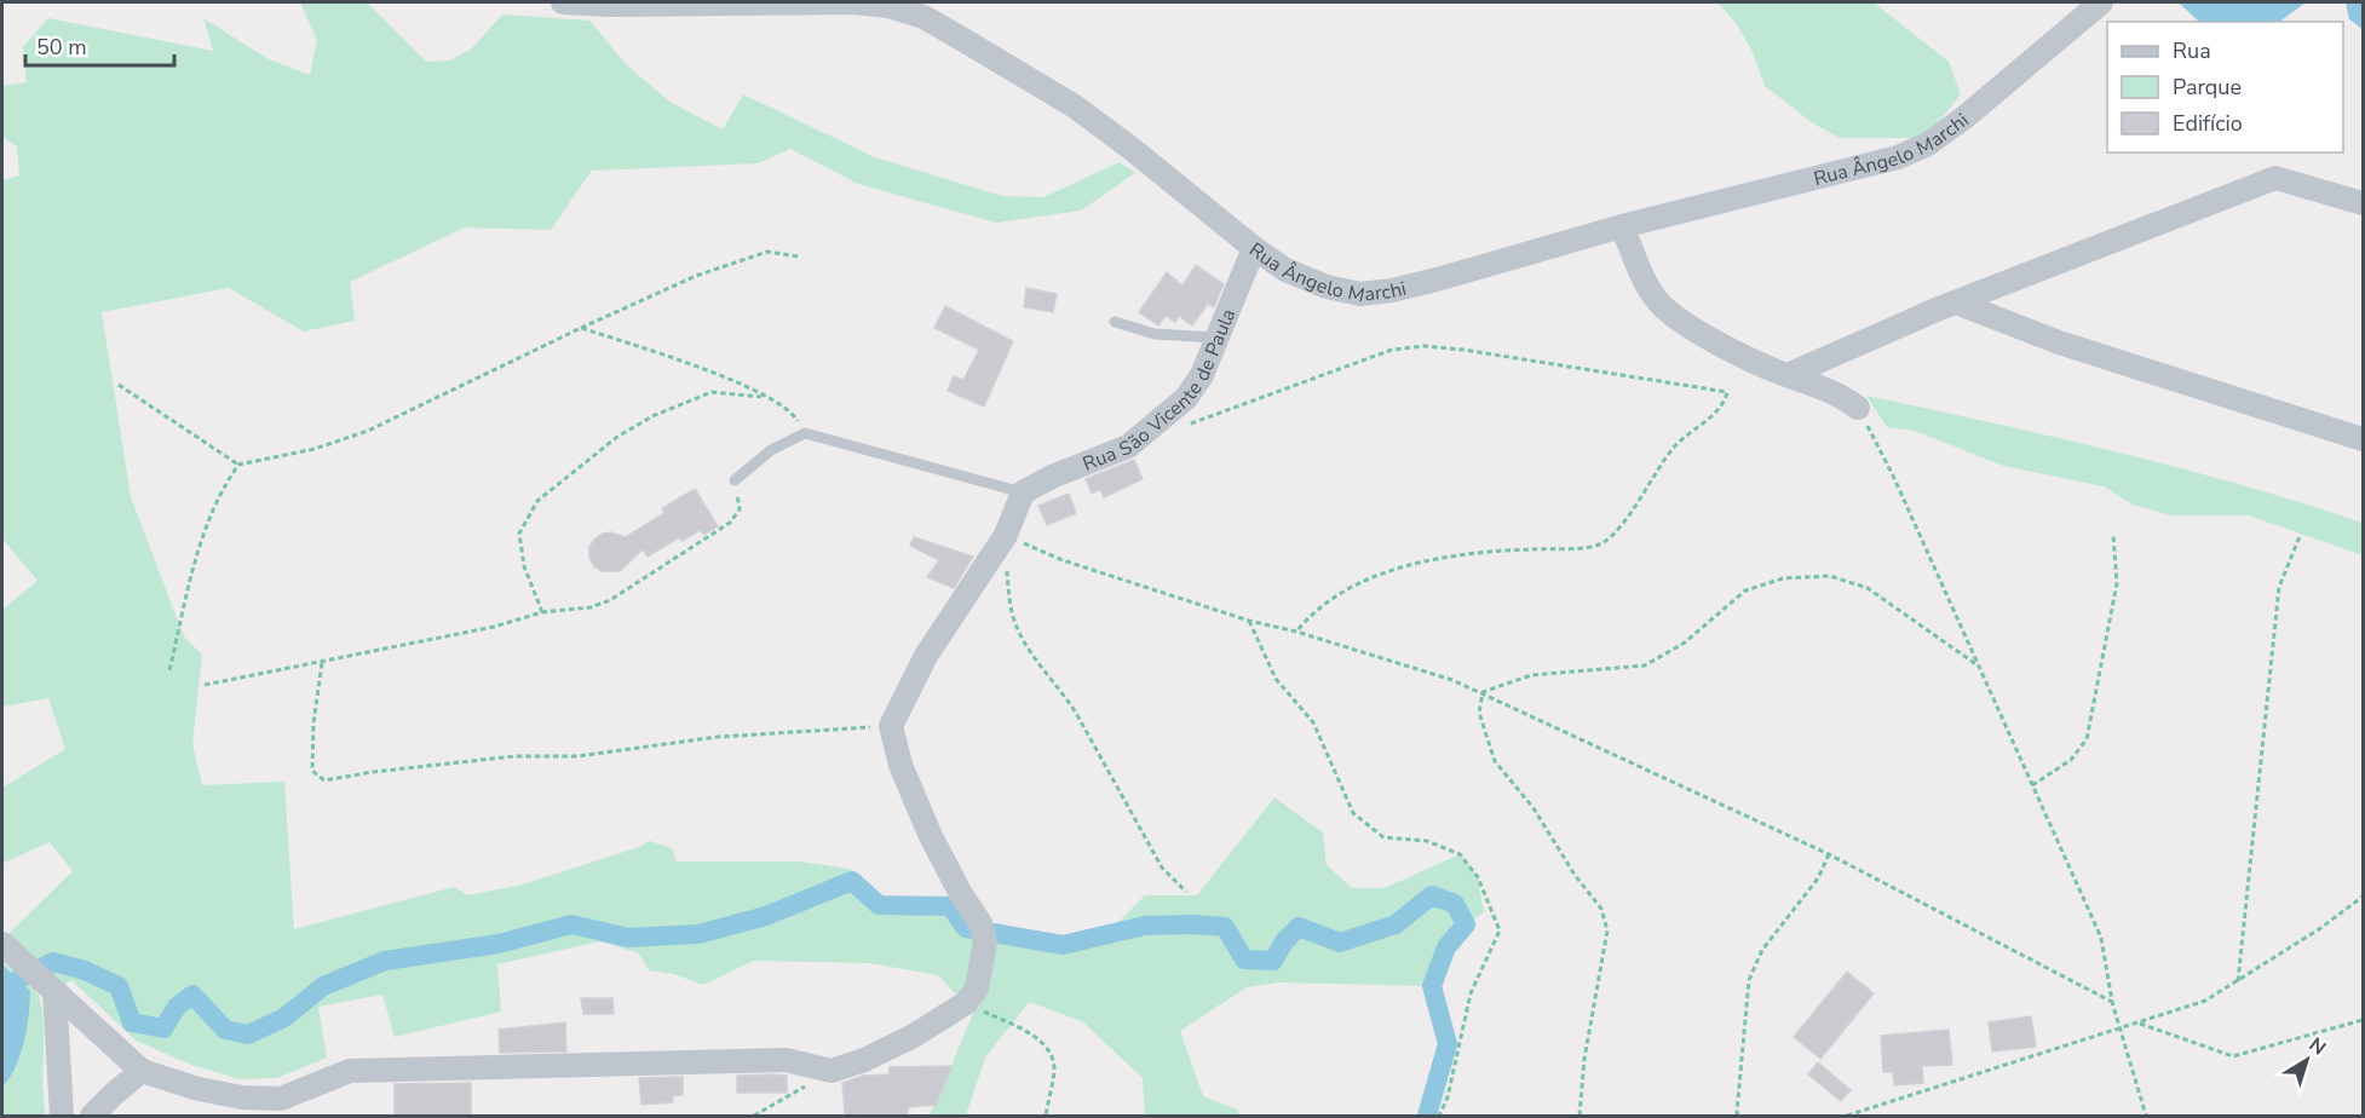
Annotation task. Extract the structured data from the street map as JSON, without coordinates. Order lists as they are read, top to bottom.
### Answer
{
  "streets": {
    "street": ["Rua Ângelo Marchi", "Rua São Vicente de Paula"]
  },
  "crossings": [
    ["Rua Ângelo Marchi", "Rua São Vicente de Paula"]
  ],
  "legend": ["Rua", "Parque", "Edifício"],
  "scale_bar": "50 m",
  "north": "top right"
}
